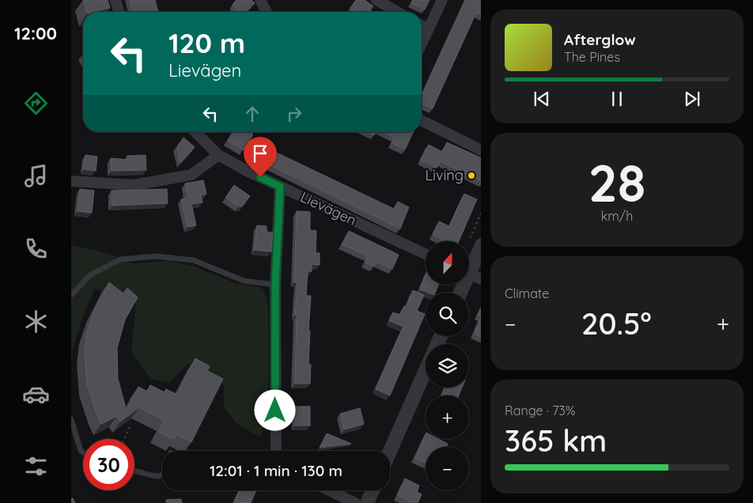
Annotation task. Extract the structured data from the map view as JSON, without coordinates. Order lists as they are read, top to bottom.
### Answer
{
  "streets": {
    "street": ["Lievägen"]
  },
  "places": ["Living"],
  "north": "top",
  "page": {
    "tabs": "12:00",
    "turn": ["120 m", "Lievägen"],
    "song": ["Afterglow", "The Pines"],
    "tile": [
      ["28", "km/h"],
      "Climate",
      ["Range · 73%", "365 km"]
    ],
    "map_buttons": ["+", "−"],
    "heat": ["−", "20.5°", "+"],
    "limit": "30",
    "trip": "12:01 · 1 min · 130 m"
  }
}
